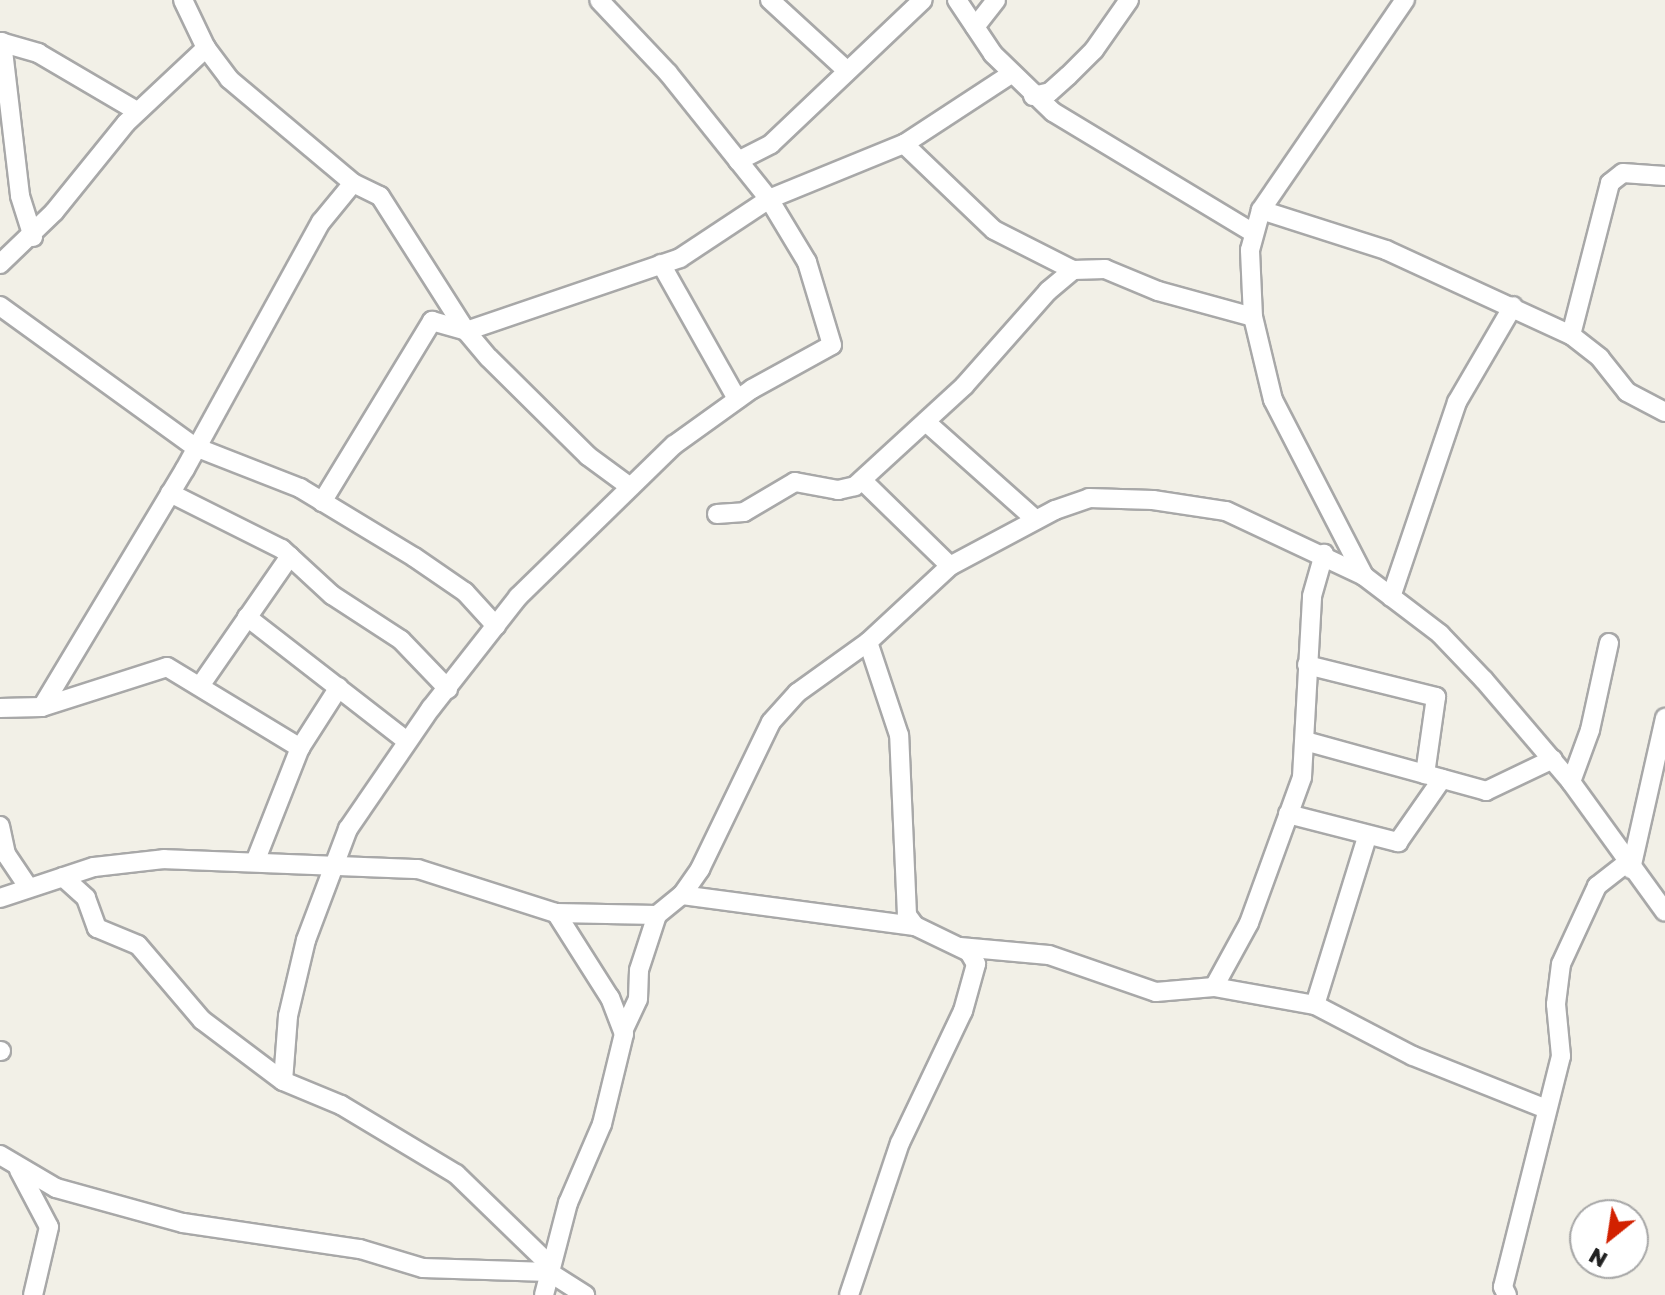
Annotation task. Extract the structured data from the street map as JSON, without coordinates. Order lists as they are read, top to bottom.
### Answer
{
  "north": "bottom left"
}
